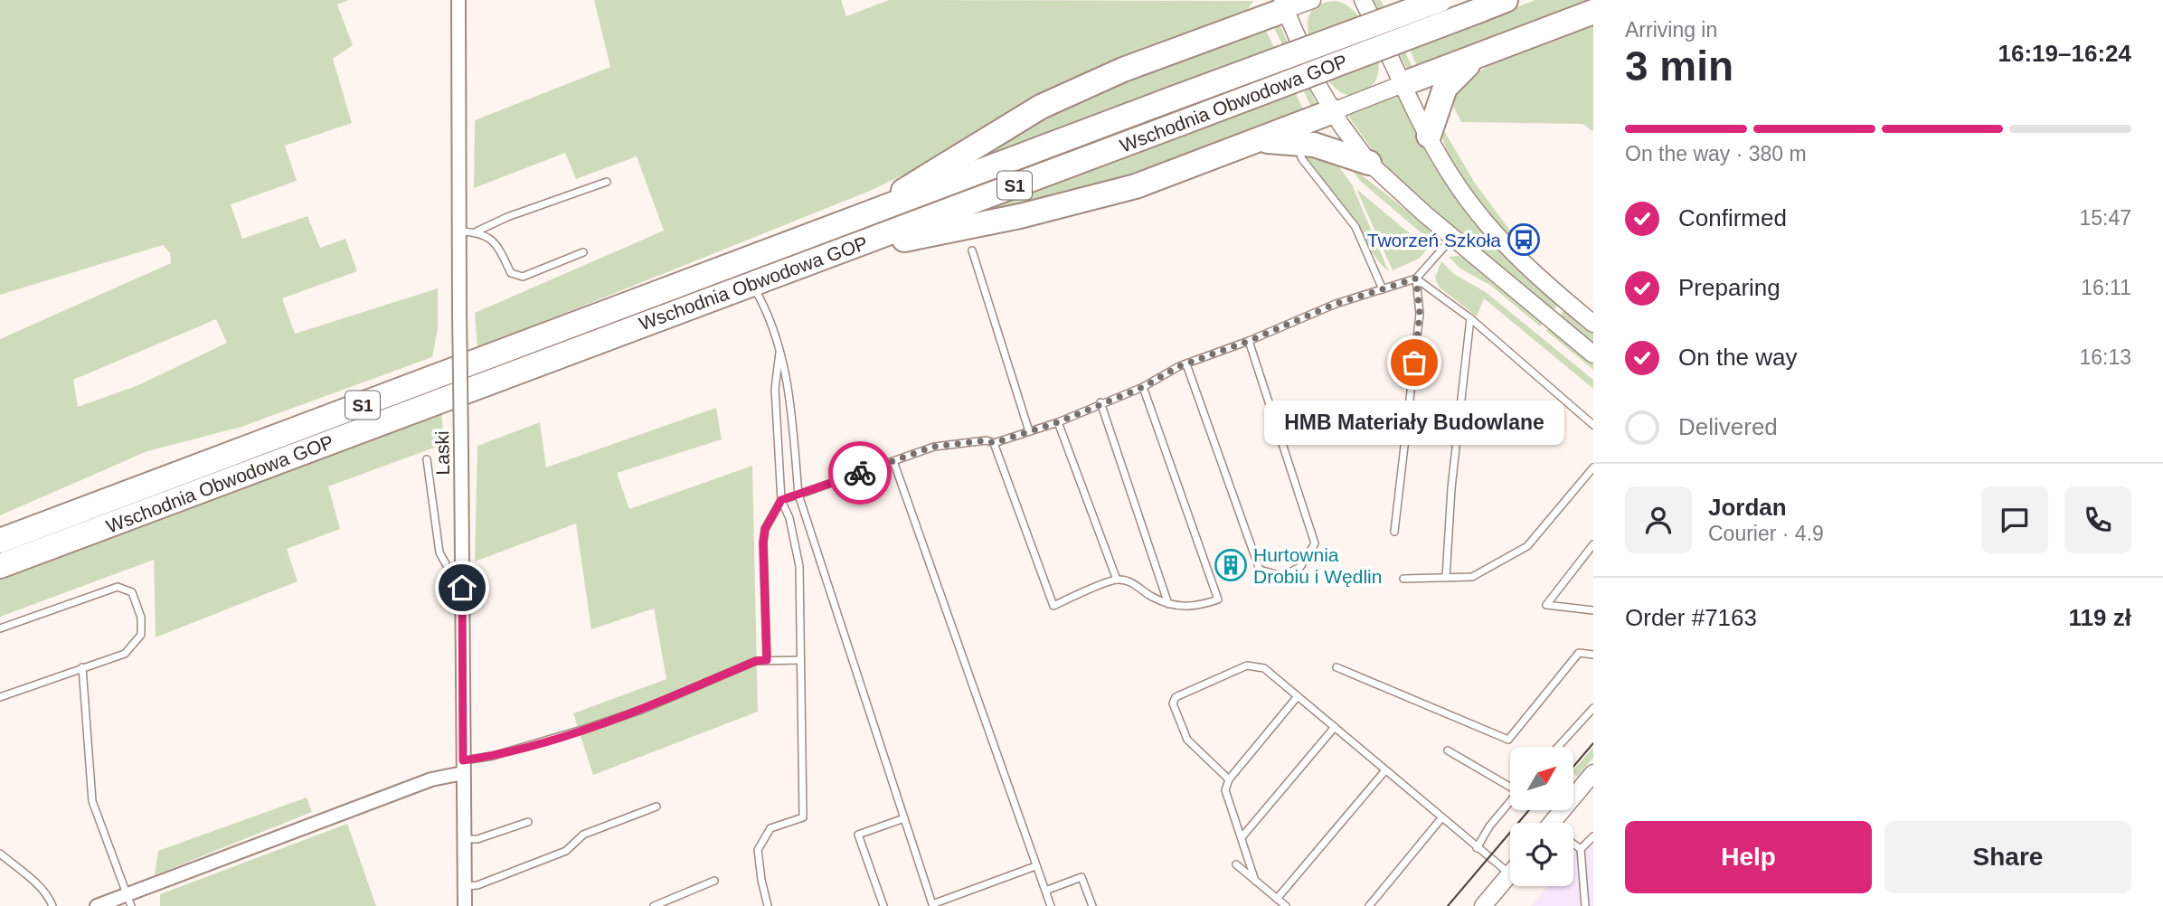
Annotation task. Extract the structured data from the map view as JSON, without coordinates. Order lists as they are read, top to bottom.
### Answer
{
  "streets": {
    "highway": ["Wschodnia Obwodowa GOP", "S1"],
    "street": ["Laski"]
  },
  "places": {
    "bus stop": ["Tworzeń Szkoła"],
    "other": ["HMB Materiały Budowlane"],
    "building": ["Hurtownia Drobiu i Wędlin"]
  },
  "north": "top right",
  "page": {
    "heading": ["3 min", "Arriving in", "16:19–16:24"],
    "panel": [
      "Jordan",
      "Courier · 4.9",
      "Order #7163",
      "119 zł"
    ],
    "bar": "On the way · 380 m",
    "list": [
      ["Confirmed", "15:47"],
      ["Preparing", "16:11"],
      ["On the way", "16:13"],
      "Delivered"
    ],
    "bubble": "HMB Materiały Budowlane",
    "buttons": ["Help", "Share"]
  }
}
